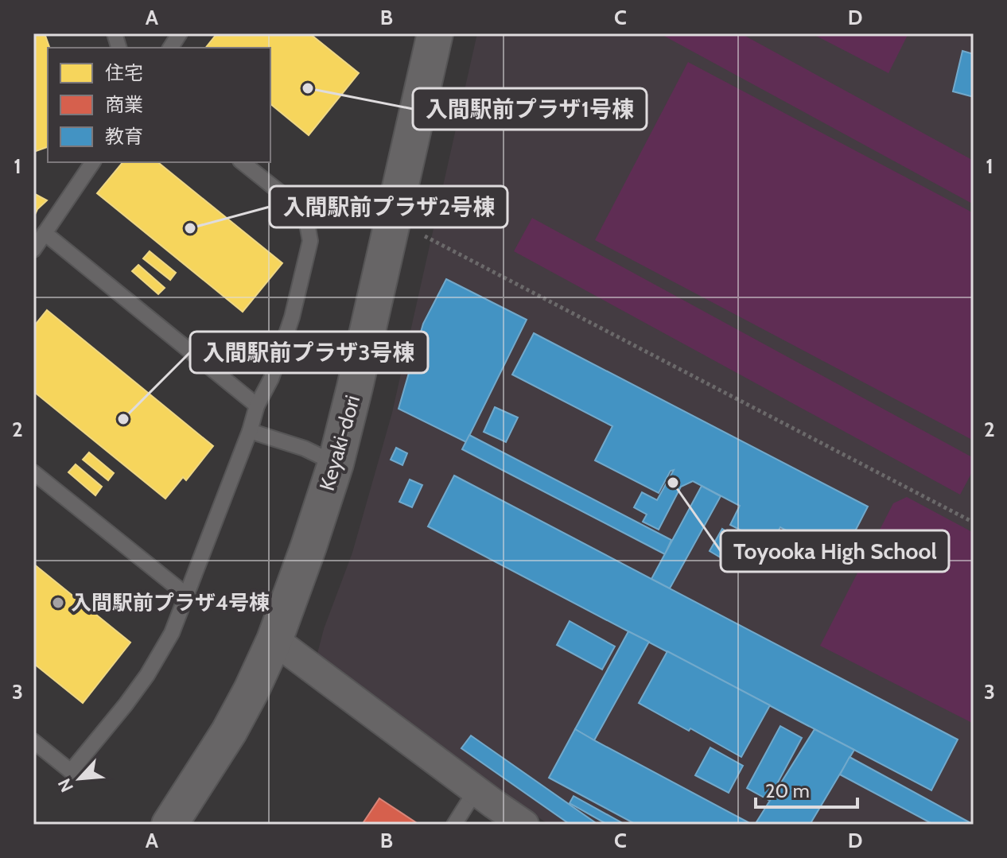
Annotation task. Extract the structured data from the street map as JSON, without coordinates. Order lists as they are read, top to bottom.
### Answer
{
  "streets": {
    "street": ["Keyaki-dori"]
  },
  "places": [
    "入間駅前プラザ1号棟",
    "入間駅前プラザ2号棟",
    "入間駅前プラザ3号棟",
    "Toyooka High School",
    "入間駅前プラザ4号棟"
  ],
  "legend": ["住宅", "商業", "教育"],
  "scale_bar": "20 m",
  "north": "bottom left",
  "grid": {
    "columns": [
      "A",
      "B",
      "C",
      "D"
    ],
    "rows": ["1", "2", "3"]
  }
}
